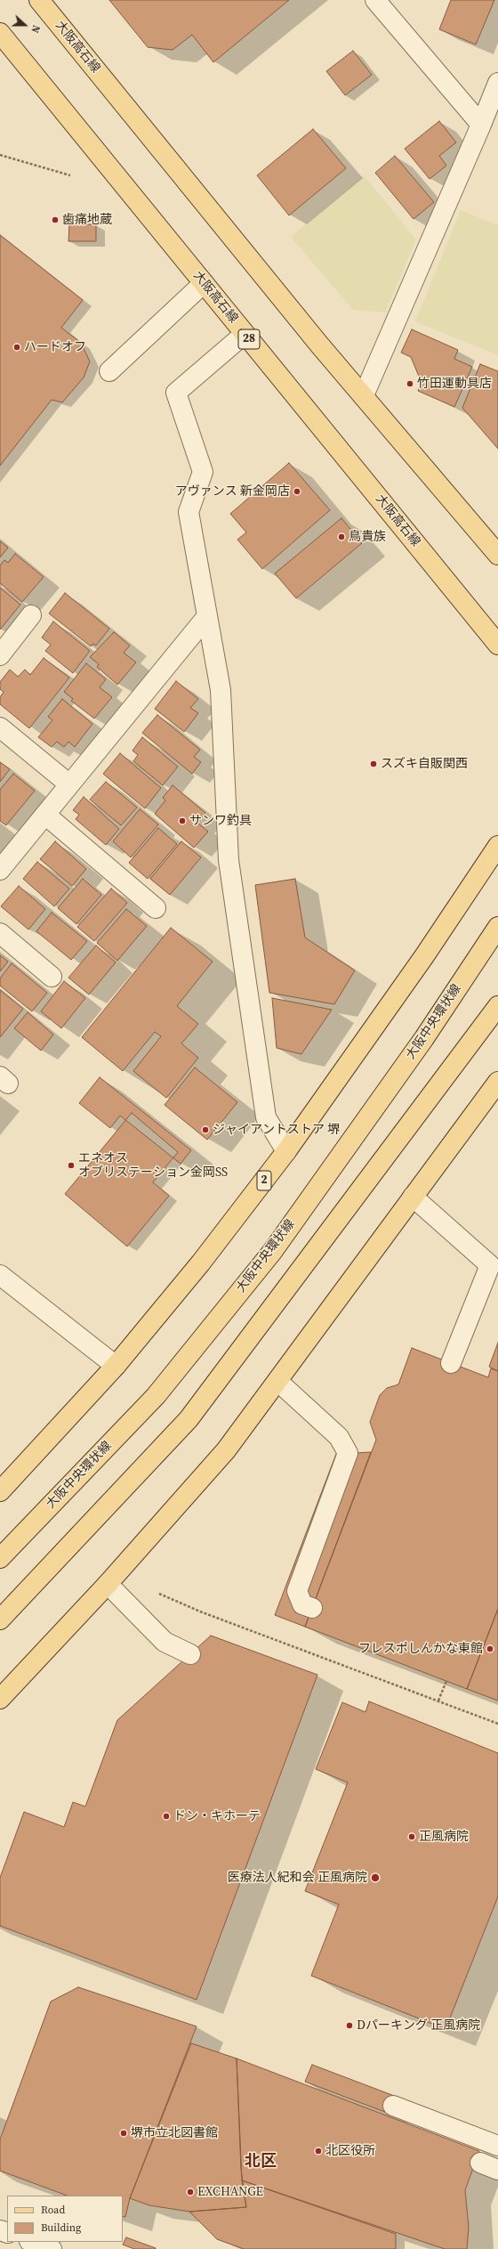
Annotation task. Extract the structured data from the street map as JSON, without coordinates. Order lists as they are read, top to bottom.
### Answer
{
  "streets": {
    "main road": [
      "大阪高石線",
      "28",
      "大阪中央環状線",
      "2"
    ]
  },
  "districts": ["北区"],
  "places": [
    "歯痛地蔵",
    "ハードオフ",
    "竹田運動具店",
    "アヴァンス 新金岡店",
    "鳥貴族",
    "スズキ自販関西",
    "サンワ釣具",
    "ジャイアントストア 堺",
    "エネオス オブリステーション金岡SS",
    "フレスポしんかな東館",
    "ドン・キホーテ",
    "正風病院",
    "医療法人紀和会 正風病院",
    "Dパーキング 正風病院",
    "堺市立北図書館",
    "北区役所",
    "EXCHANGE"
  ],
  "legend": ["Road", "Building"],
  "north": "right"
}
